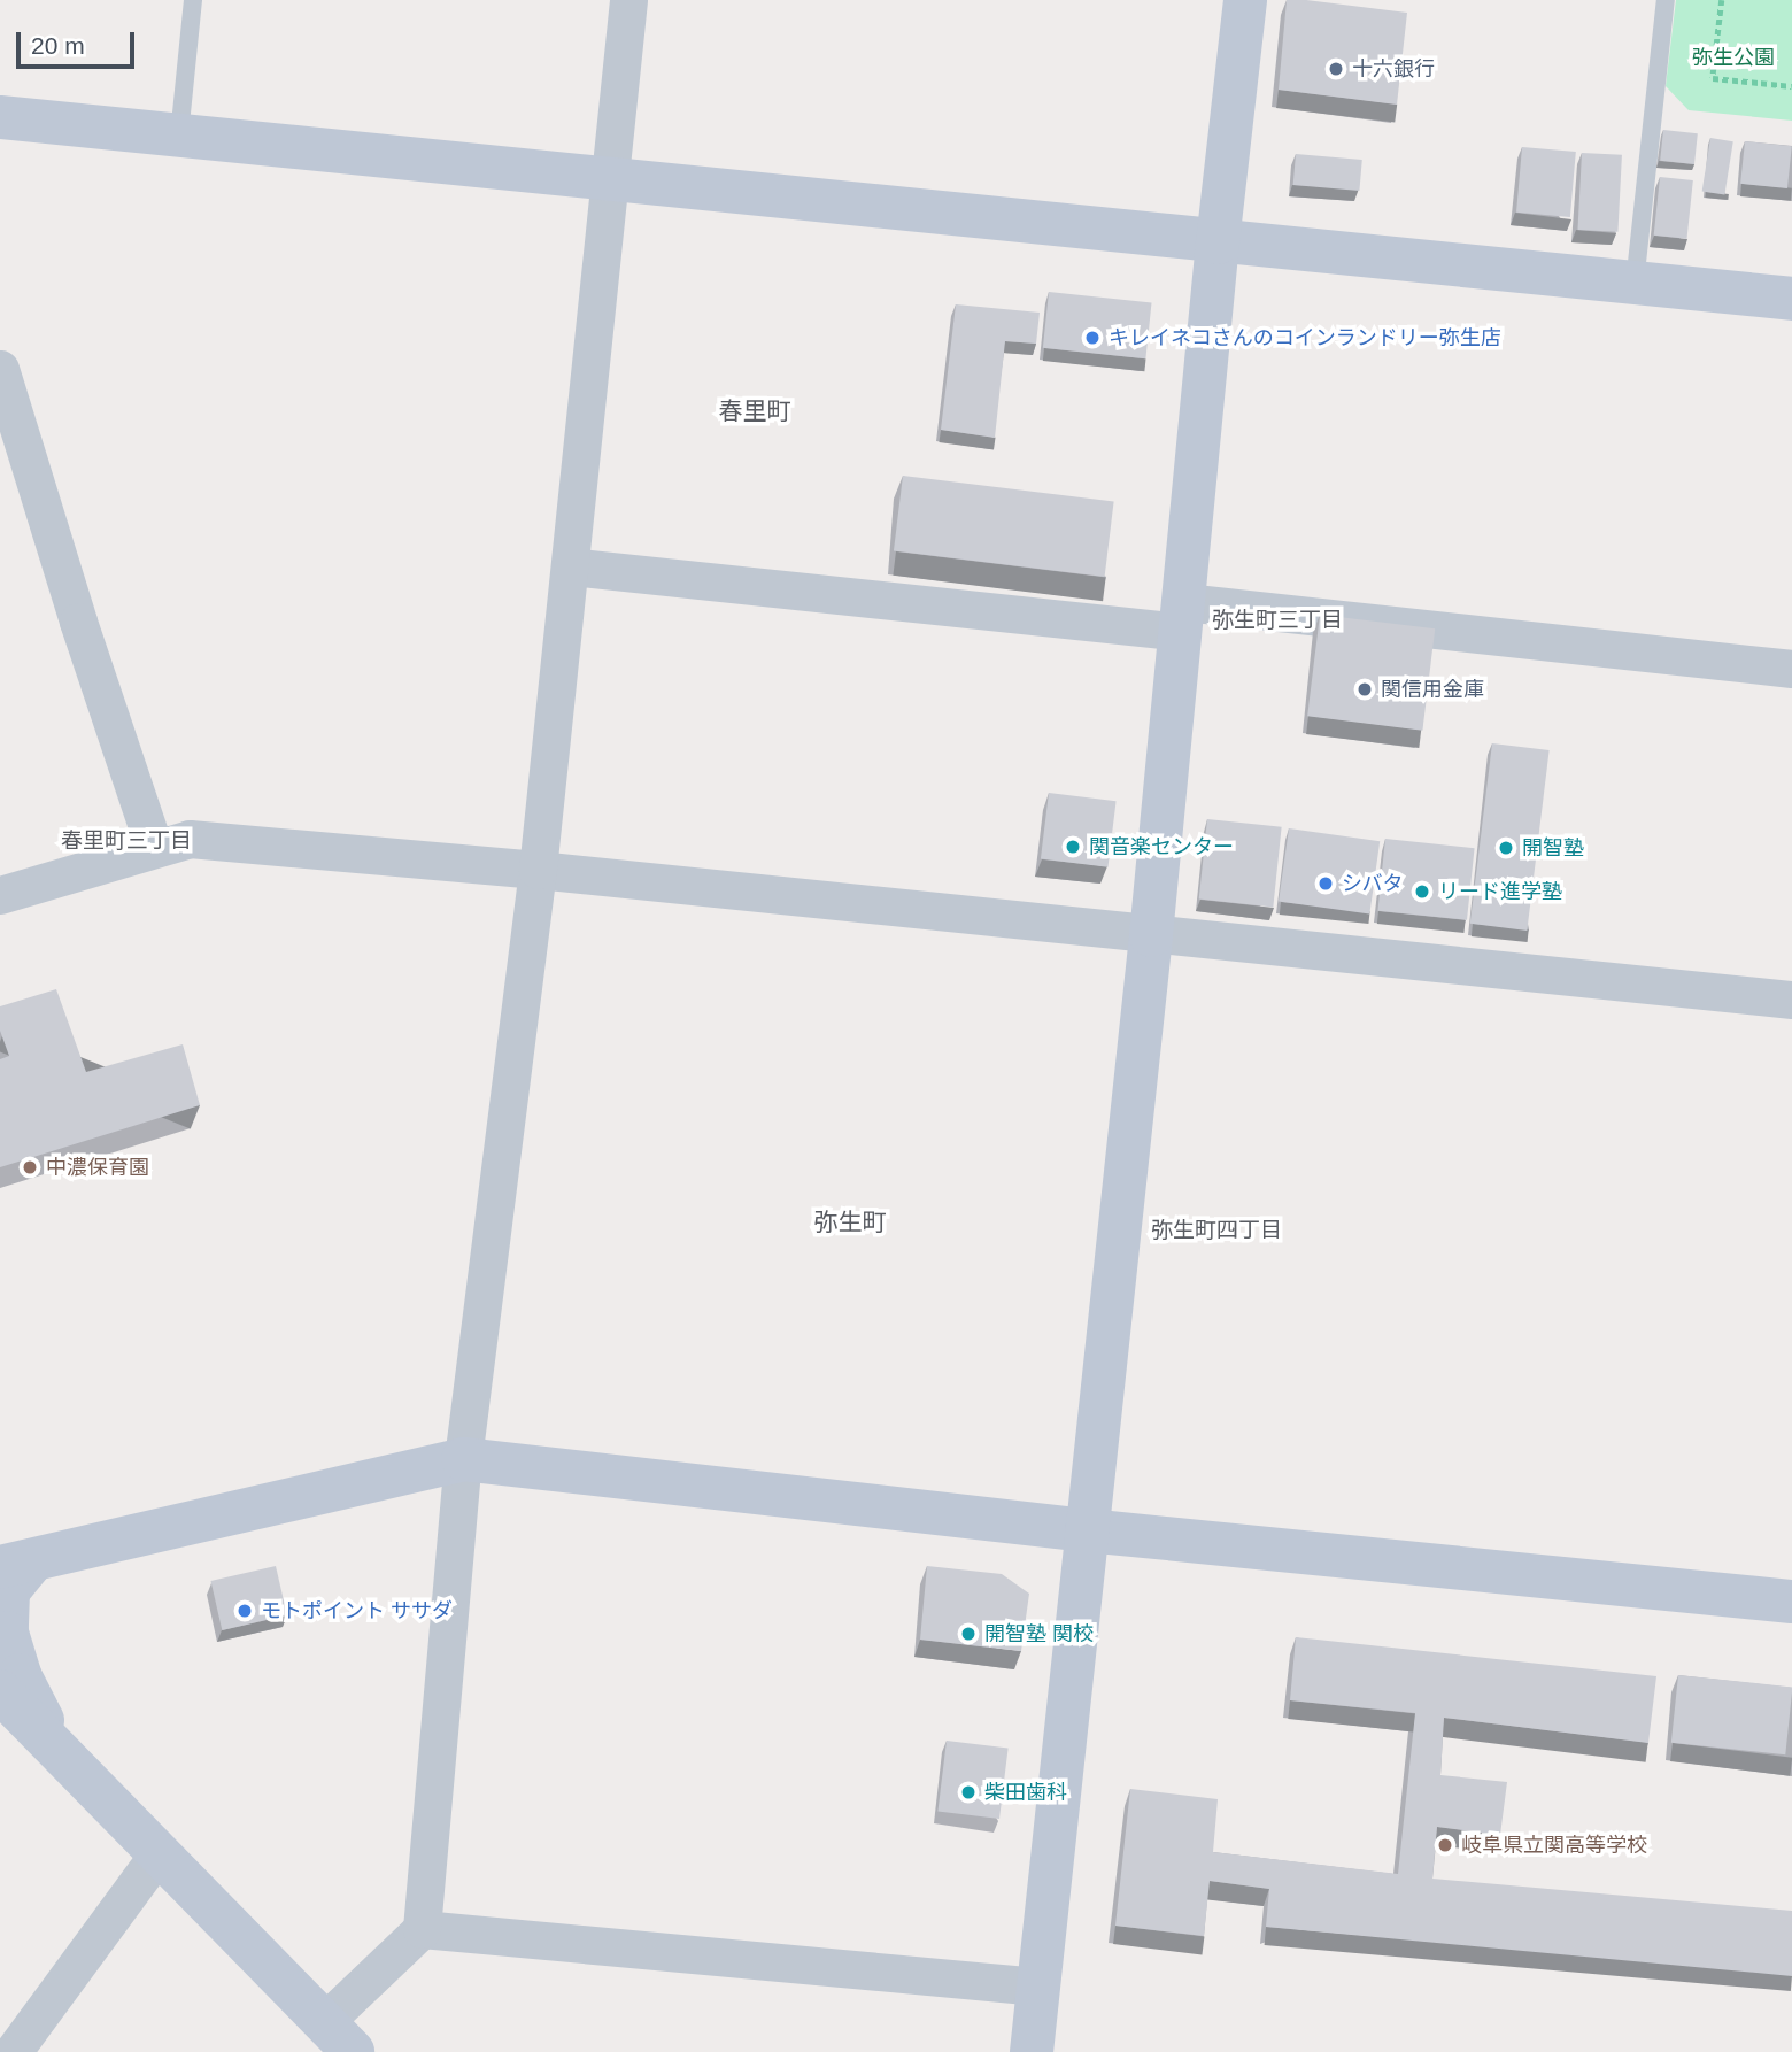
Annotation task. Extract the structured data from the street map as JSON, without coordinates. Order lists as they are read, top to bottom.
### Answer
{
  "districts": [
    "春里町",
    "弥生町三丁目",
    "春里町三丁目",
    "弥生町",
    "弥生町四丁目"
  ],
  "parks": ["弥生公園"],
  "places": [
    "十六銀行",
    "キレイネコさんのコインランドリー弥生店",
    "関信用金庫",
    "関音楽センター",
    "開智塾",
    "シバタ",
    "リード進学塾",
    "中濃保育園",
    "モトポイント ササダ",
    "開智塾 関校",
    "柴田歯科",
    "岐阜県立関高等学校"
  ],
  "scale_bar": "20 m"
}
